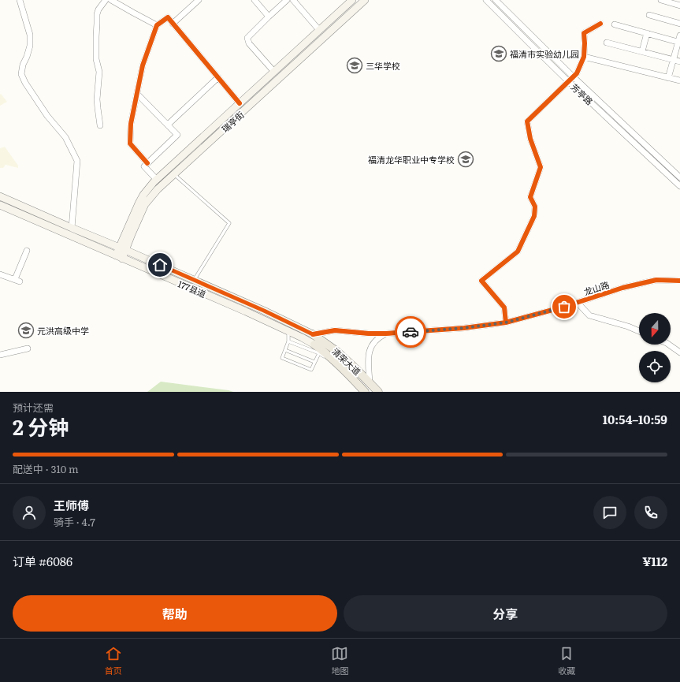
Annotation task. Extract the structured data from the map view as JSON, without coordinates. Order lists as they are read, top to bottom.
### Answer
{
  "streets": {
    "main road": ["瑞亭街", "177县道", "清荣大道"],
    "street": ["芳亭路", "龙山路"]
  },
  "crossings": [
    ["瑞亭街", "177县道"],
    ["龙山路", "177县道"],
    ["龙山路", "清荣大道"],
    ["177县道", "清荣大道"]
  ],
  "places": {
    "school or university": [
      "福清市实验幼儿园",
      "三华学校",
      "福清龙华职业中专学校",
      "元洪高级中学"
    ]
  },
  "north": "bottom",
  "page": {
    "heading": ["2 分钟", "预计还需", "10:54–10:59"],
    "panel": [
      "王师傅",
      "骑手 · 4.7",
      "订单 #6086",
      "¥112"
    ],
    "bar": "配送中 · 310 m",
    "buttons": ["帮助", "分享"],
    "tabs": ["首页", "地图", "收藏"]
  }
}
